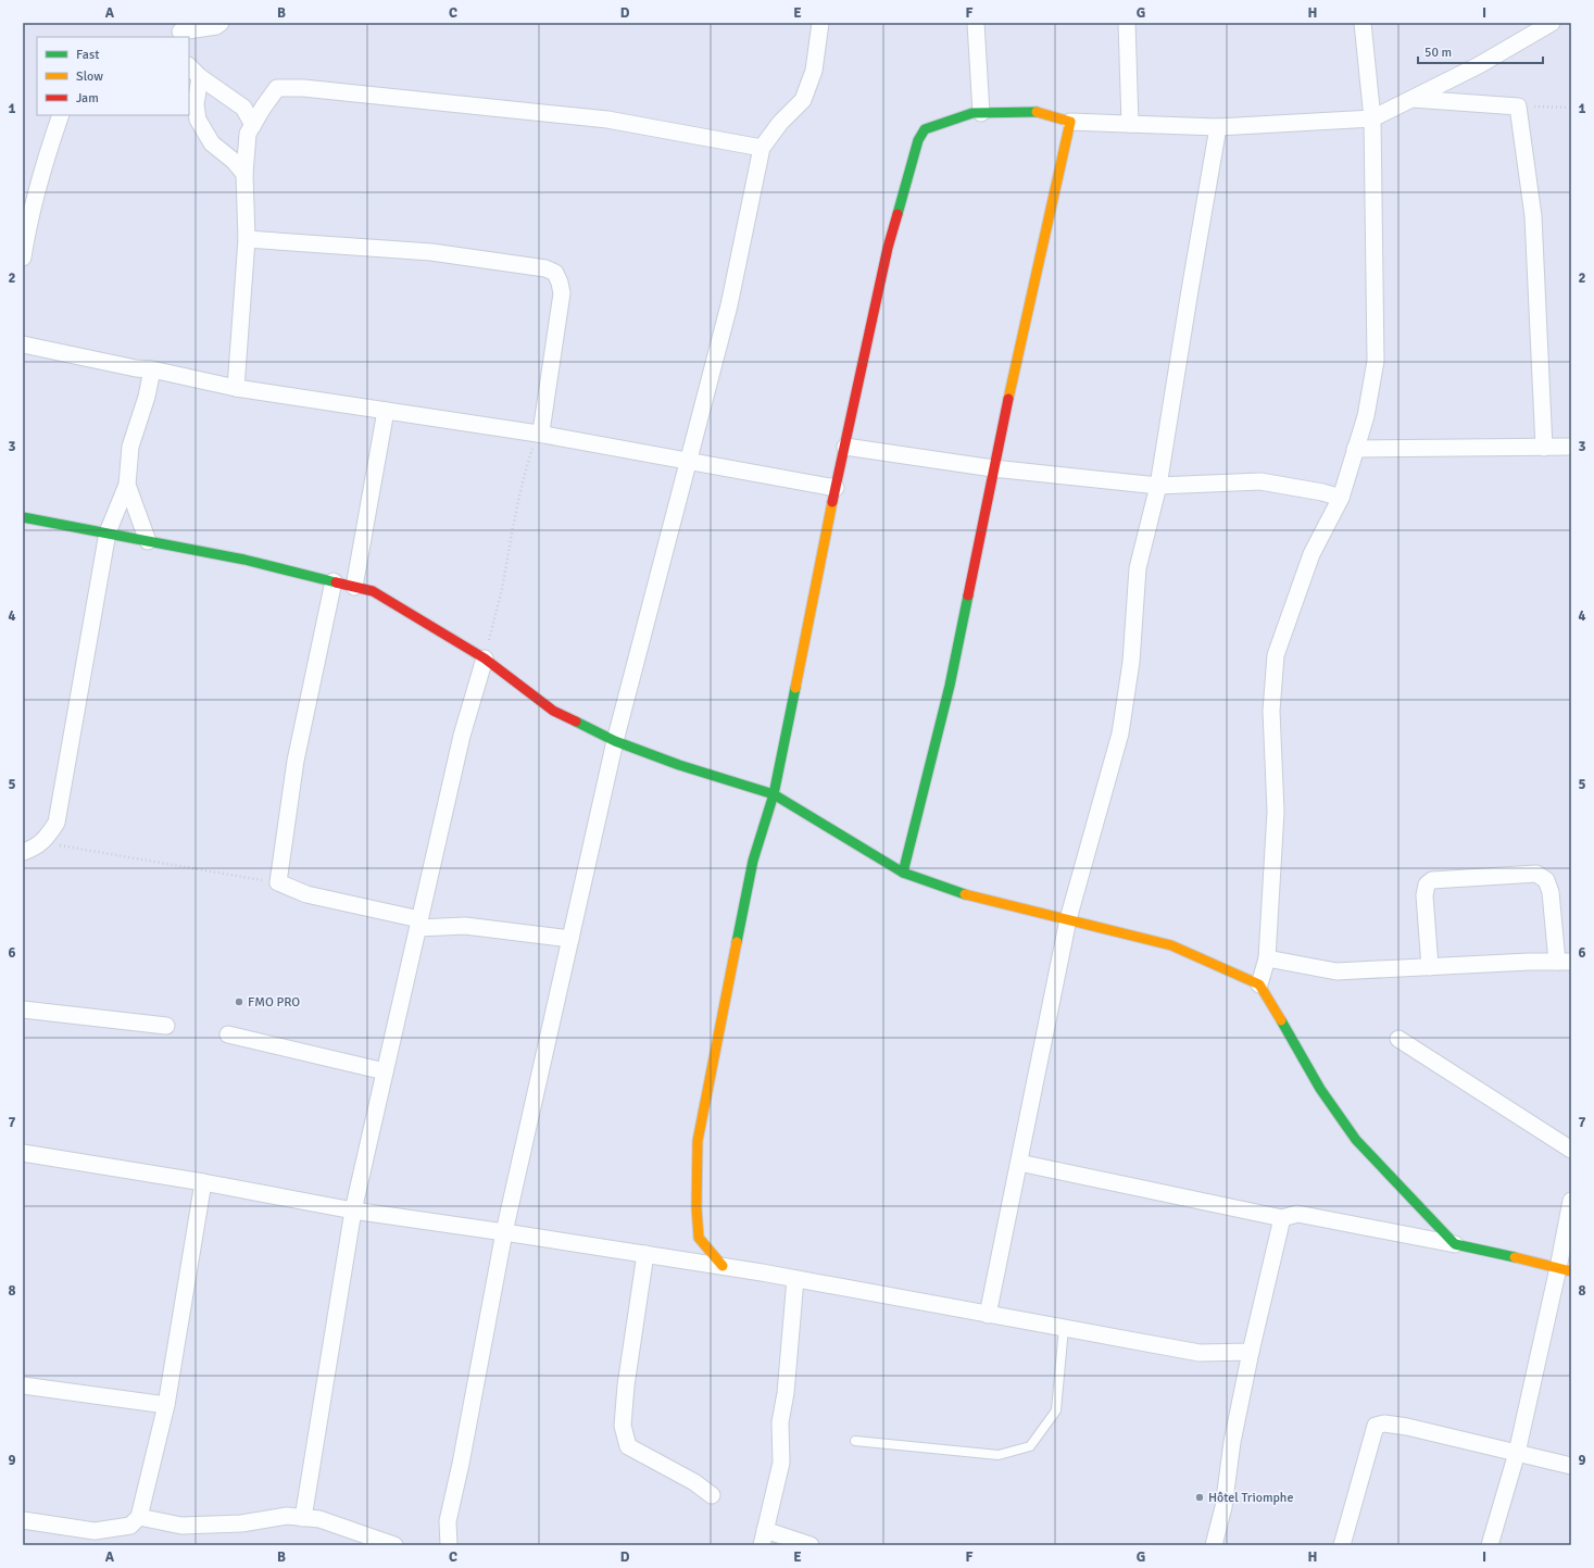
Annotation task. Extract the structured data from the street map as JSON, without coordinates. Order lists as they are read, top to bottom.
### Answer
{
  "places": ["FMO PRO", "Hôtel Triomphe"],
  "legend": ["Fast", "Slow", "Jam"],
  "scale_bar": "50 m",
  "grid": {
    "columns": [
      "A",
      "B",
      "C",
      "D",
      "E",
      "F",
      "G",
      "H",
      "I"
    ],
    "rows": [
      "1",
      "2",
      "3",
      "4",
      "5",
      "6",
      "7",
      "8",
      "9"
    ]
  }
}
